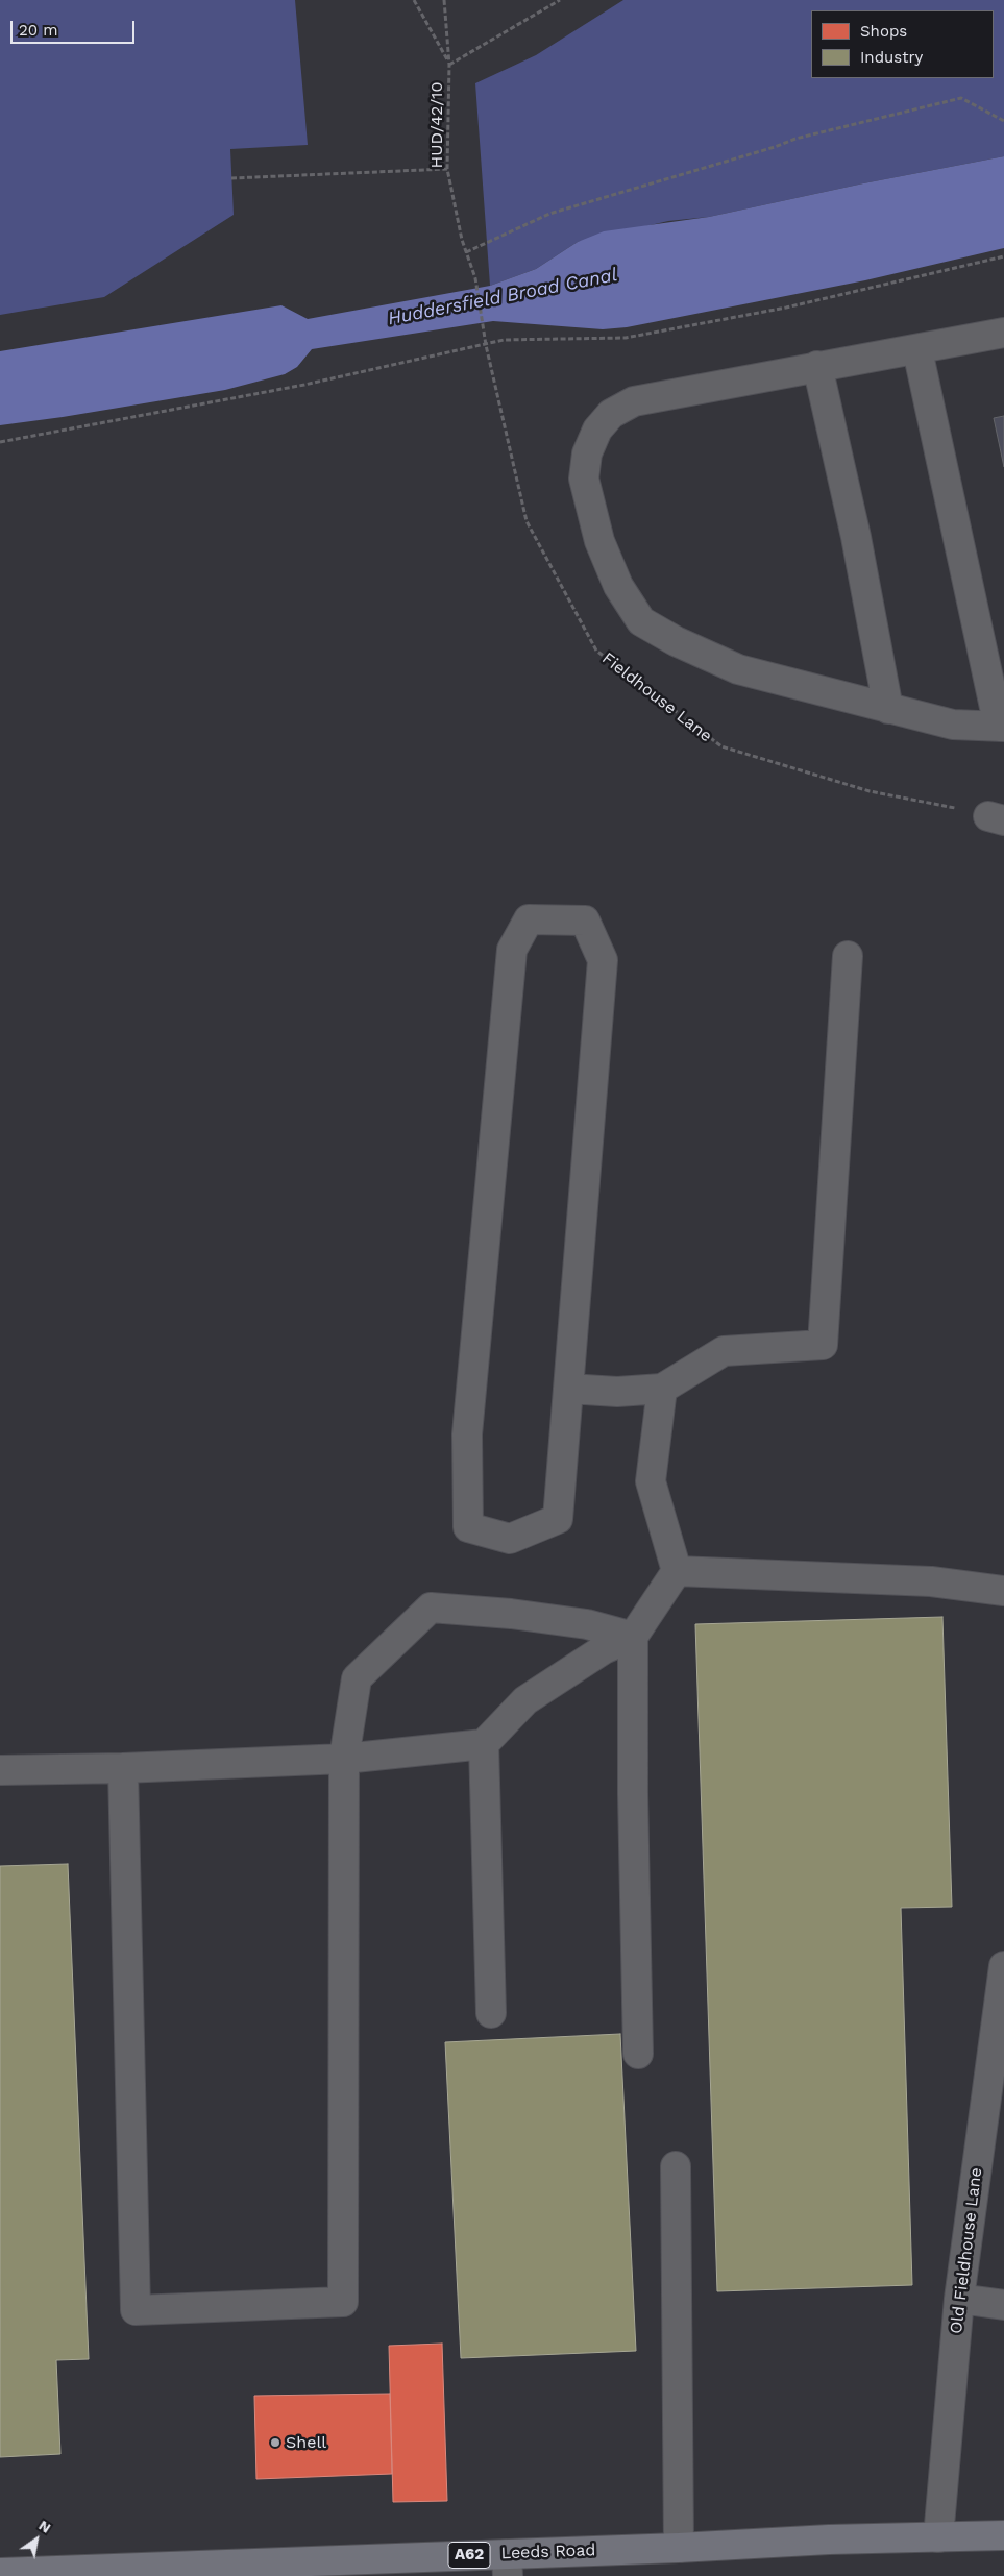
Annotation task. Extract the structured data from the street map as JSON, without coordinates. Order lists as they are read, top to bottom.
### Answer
{
  "streets": {
    "main road": ["Leeds Road", "A62"],
    "street": ["Old Fieldhouse Lane"],
    "path": ["HUD/42/10", "Fieldhouse Lane"]
  },
  "crossings": [
    ["HUD/42/10", "Fieldhouse Lane"],
    ["Old Fieldhouse Lane", "Leeds Road"]
  ],
  "water": ["Huddersfield Broad Canal"],
  "places": ["Shell"],
  "legend": ["Shops", "Industry"],
  "scale_bar": "20 m",
  "north": "top right"
}
